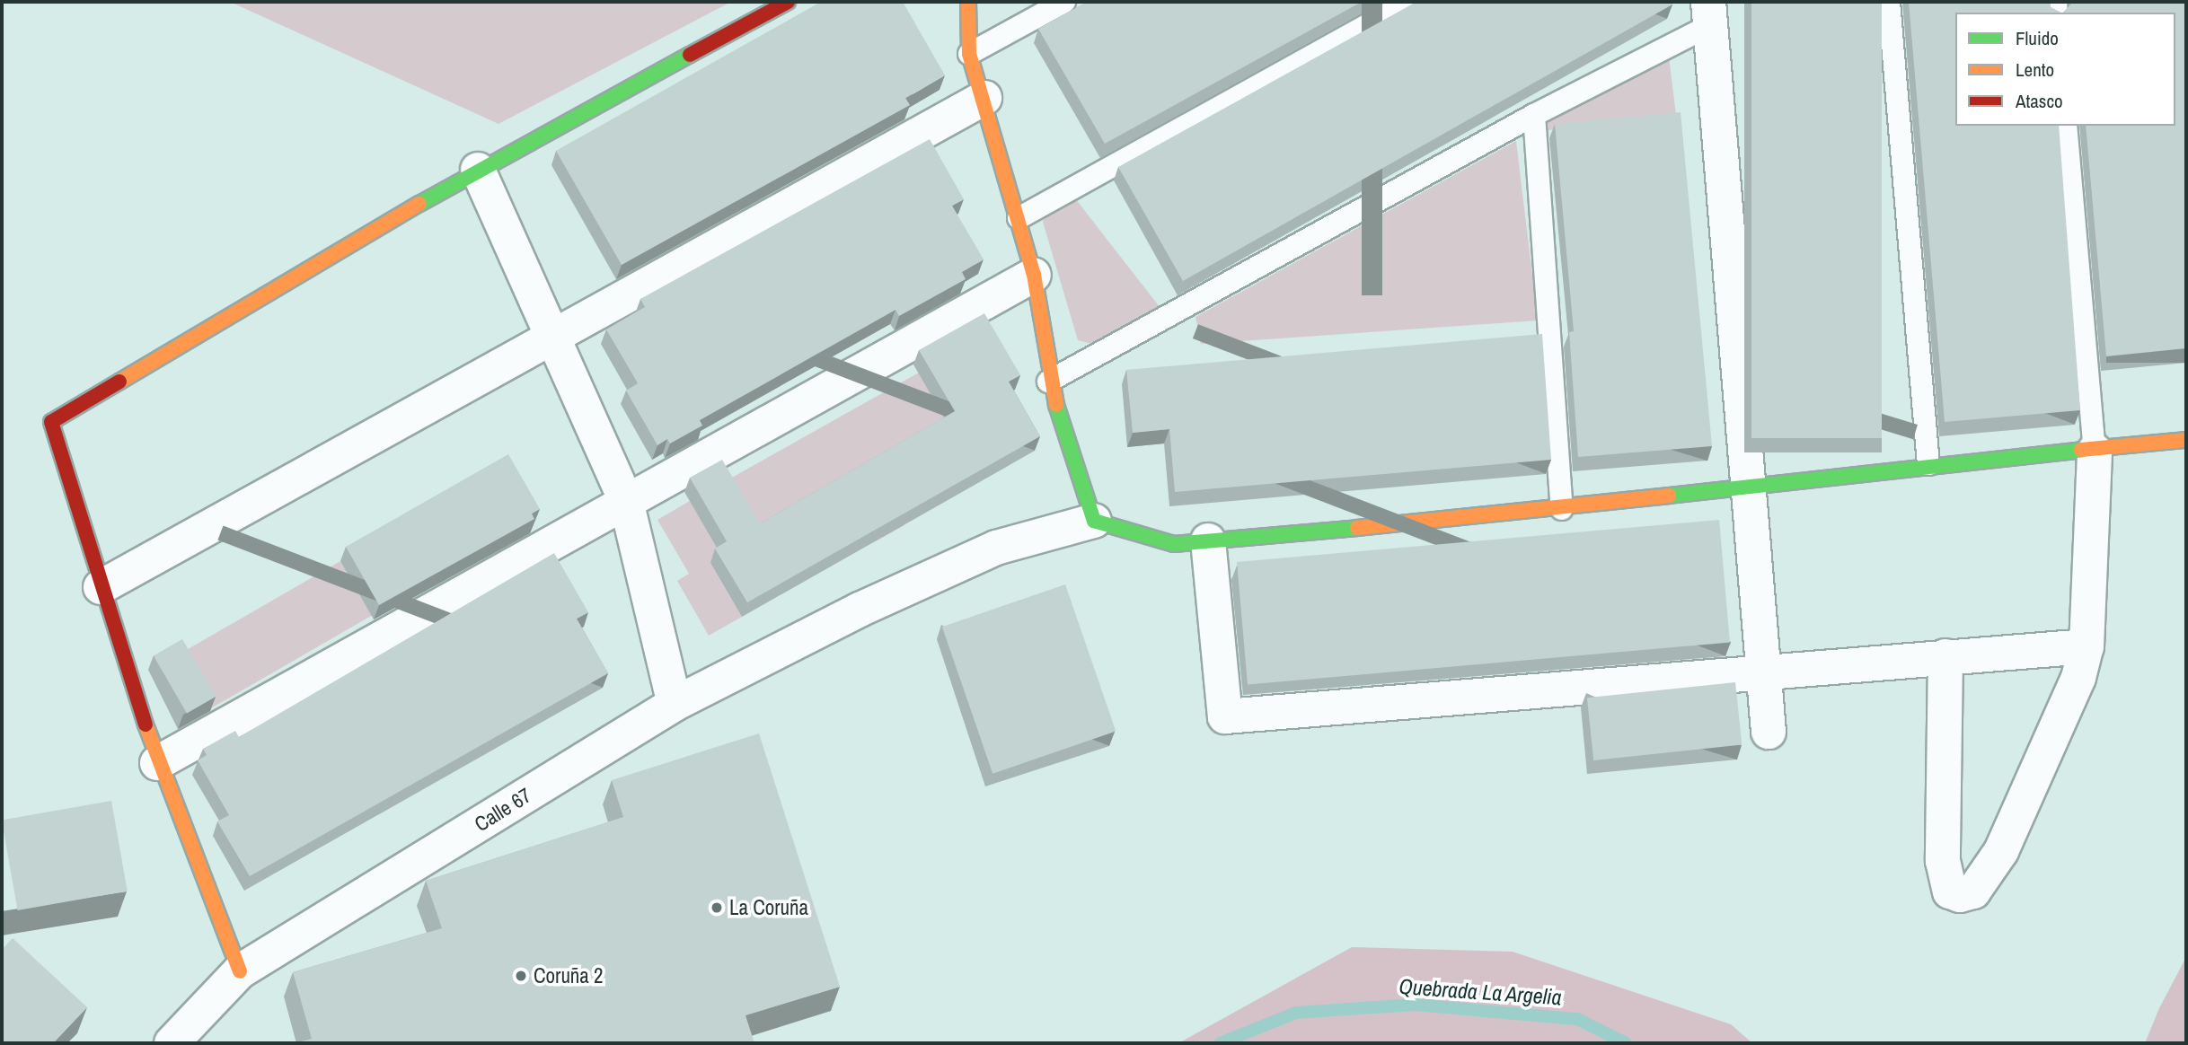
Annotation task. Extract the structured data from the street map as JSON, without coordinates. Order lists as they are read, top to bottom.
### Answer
{
  "streets": {
    "street": ["Calle 67"]
  },
  "water": ["Quebrada La Argelia"],
  "places": ["La Coruña", "Coruña 2"],
  "legend": ["Fluido", "Lento", "Atasco"]
}
